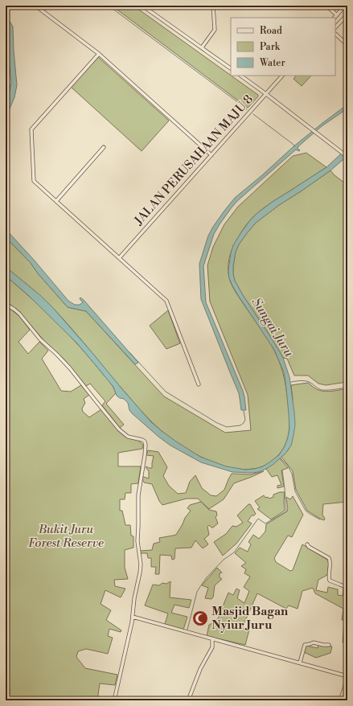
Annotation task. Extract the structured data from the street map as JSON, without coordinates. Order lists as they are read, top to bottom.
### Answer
{
  "streets": {
    "street": ["JALAN PERUSAHAAN MAJU 8"]
  },
  "water": ["Sungai Juru"],
  "parks": ["Bukit Juru Forest Reserve"],
  "places": {
    "mosque": ["Masjid Bagan Nyiur Juru"]
  },
  "legend": ["Road", "Park", "Water"]
}
